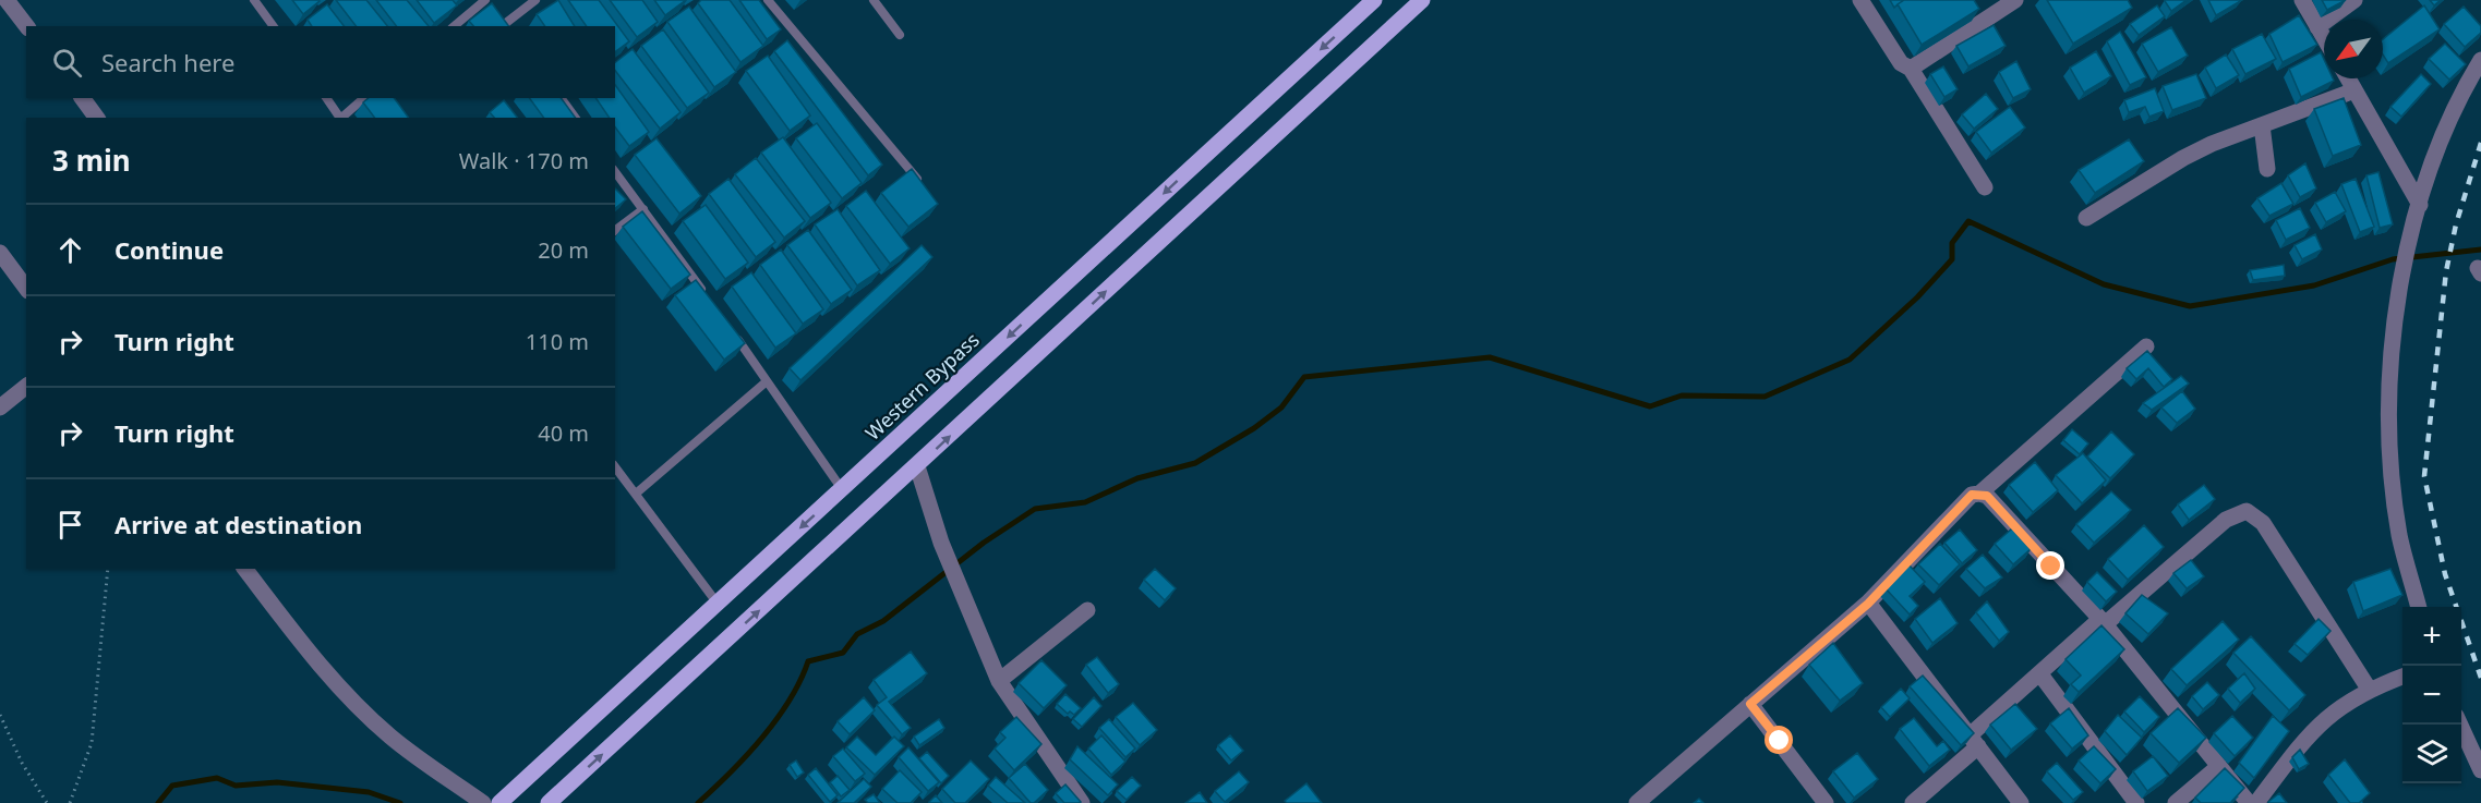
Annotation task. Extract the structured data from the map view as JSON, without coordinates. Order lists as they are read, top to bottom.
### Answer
{
  "streets": {
    "main road": ["Western Bypass"]
  },
  "north": "bottom left",
  "page": {
    "search": "Search here",
    "heading": ["3 min", "Walk · 170 m"],
    "list": [
      ["Continue", "20 m"],
      ["Turn right", "110 m"],
      ["Turn right", "40 m"],
      "Arrive at destination"
    ],
    "map_buttons": ["+", "−"]
  }
}
